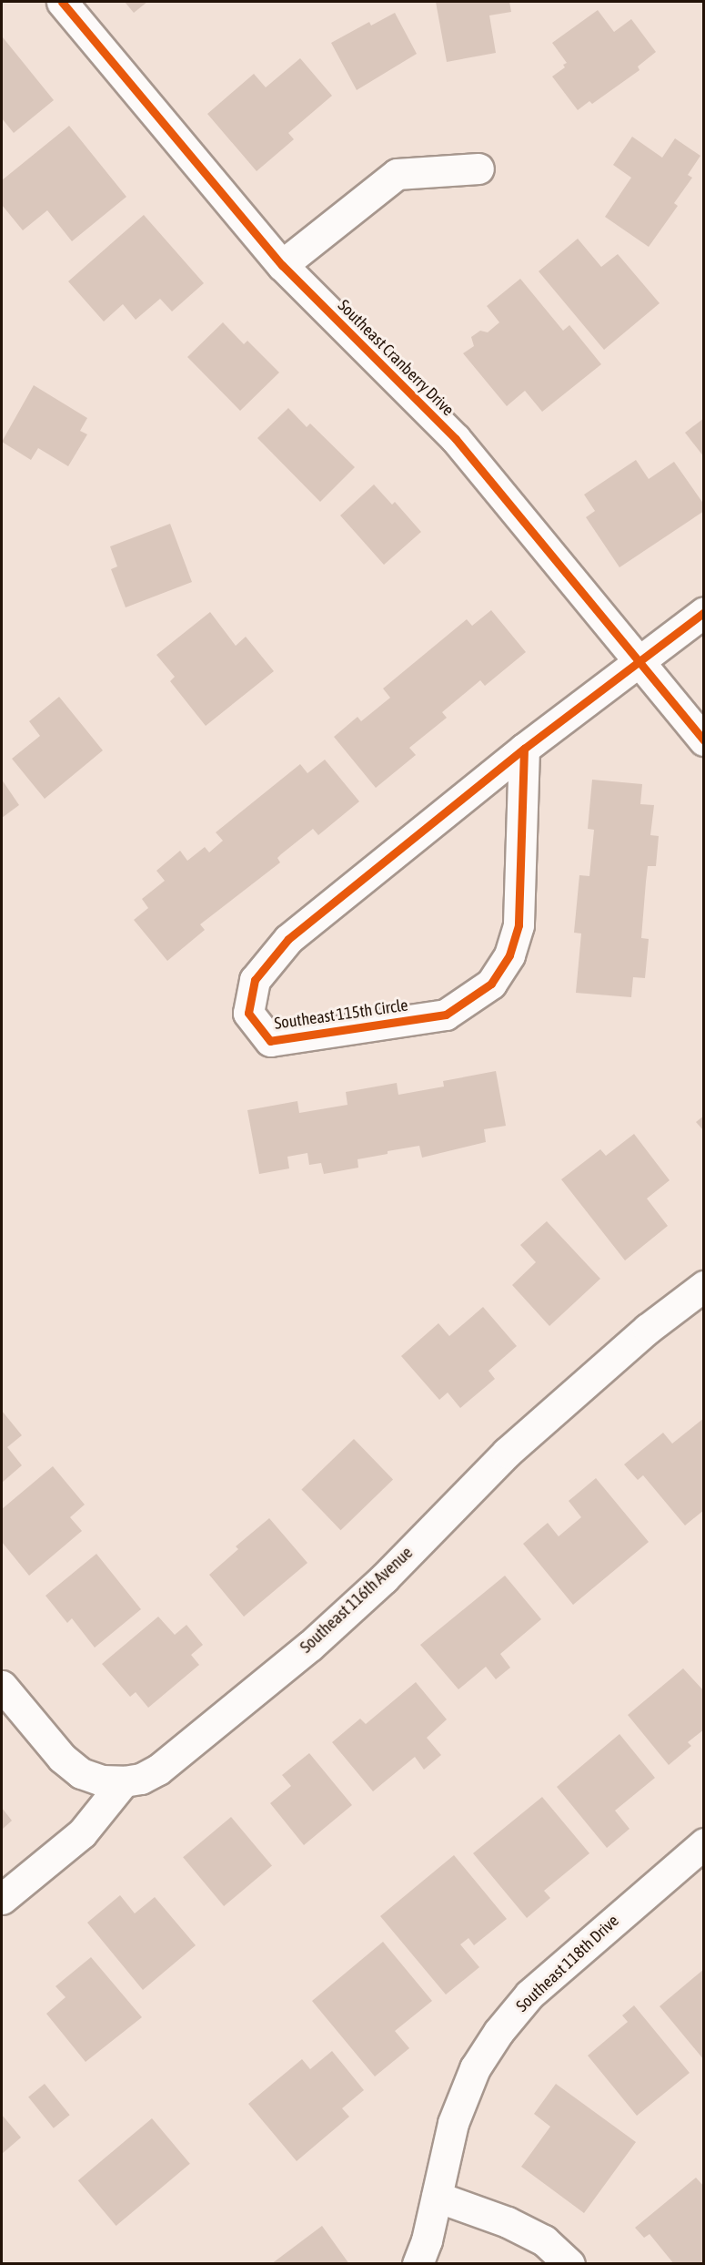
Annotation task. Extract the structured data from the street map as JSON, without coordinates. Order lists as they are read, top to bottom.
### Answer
{
  "streets": {
    "street": [
      "Southeast Cranberry Drive",
      "Southeast 115th Circle",
      "Southeast 116th Avenue",
      "Southeast 118th Drive"
    ]
  },
  "crossings": [
    ["Southeast Cranberry Drive", "Southeast 115th Circle"]
  ]
}
